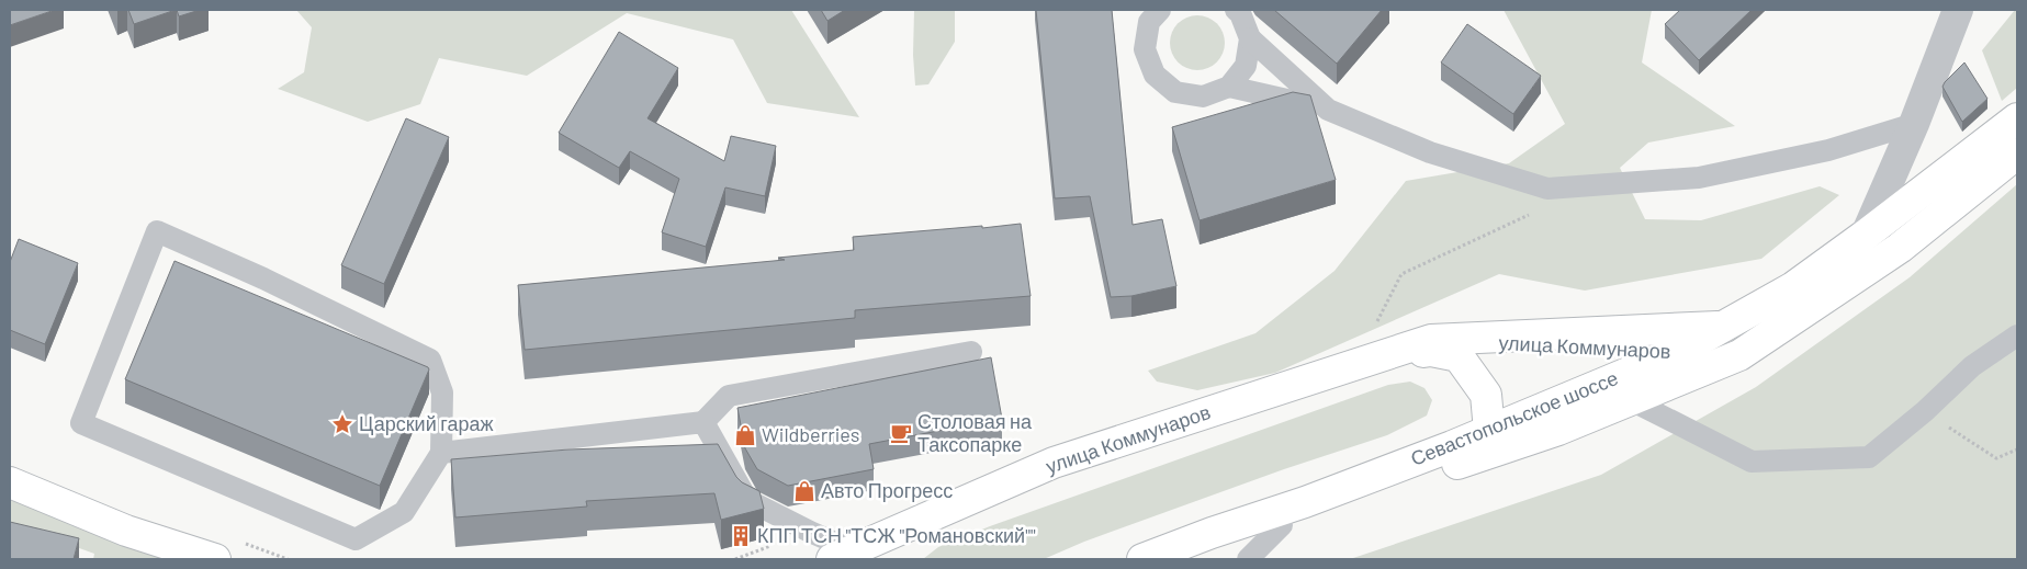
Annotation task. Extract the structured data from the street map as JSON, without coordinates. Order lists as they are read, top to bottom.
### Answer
{
  "streets": {
    "main road": ["улица Коммунаров", "Севастопольское шоссе"]
  },
  "crossings": [
    ["улица Коммунаров", "Севастопольское шоссе"]
  ],
  "places": {
    "place": ["Царский гараж"],
    "cafe": ["Столовая на Таксопарке"],
    "shop": ["Wildberries", "Авто Прогресс"],
    "building": ["КПП ТСН \"ТСЖ \"Романовский\"\""]
  }
}
